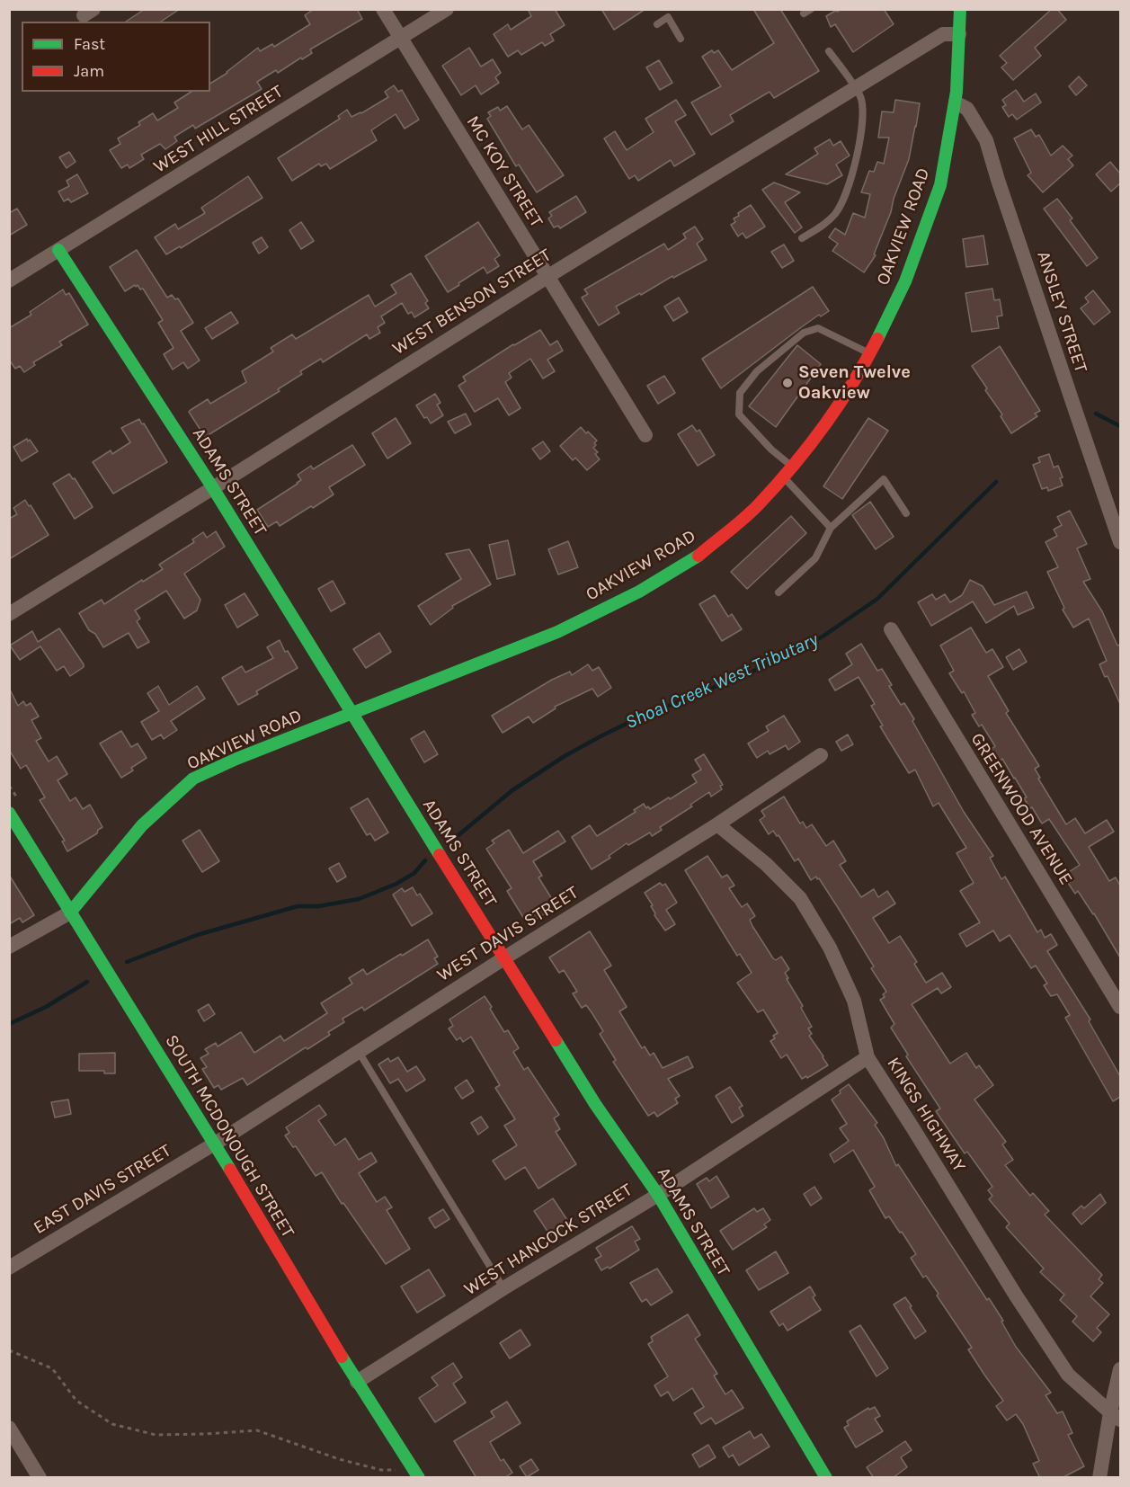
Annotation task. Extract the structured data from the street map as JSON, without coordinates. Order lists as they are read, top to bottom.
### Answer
{
  "streets": {
    "street": [
      "WEST HILL STREET",
      "MC KOY STREET",
      "OAKVIEW ROAD",
      "WEST BENSON STREET",
      "ANSLEY STREET",
      "ADAMS STREET",
      "GREENWOOD AVENUE",
      "WEST DAVIS STREET",
      "KINGS HIGHWAY",
      "SOUTH MCDONOUGH STREET",
      "EAST DAVIS STREET",
      "WEST HANCOCK STREET"
    ]
  },
  "crossings": [
    ["WEST HILL STREET", "MC KOY STREET"],
    ["WEST HILL STREET", "ADAMS STREET"],
    ["MC KOY STREET", "WEST BENSON STREET"],
    ["OAKVIEW ROAD", "WEST BENSON STREET"],
    ["OAKVIEW ROAD", "ANSLEY STREET"],
    ["OAKVIEW ROAD", "ADAMS STREET"],
    ["OAKVIEW ROAD", "SOUTH MCDONOUGH STREET"],
    ["WEST BENSON STREET", "ADAMS STREET"],
    ["ADAMS STREET", "WEST DAVIS STREET"],
    ["ADAMS STREET", "WEST HANCOCK STREET"],
    ["WEST DAVIS STREET", "KINGS HIGHWAY"],
    ["WEST DAVIS STREET", "SOUTH MCDONOUGH STREET"],
    ["WEST DAVIS STREET", "EAST DAVIS STREET"],
    ["KINGS HIGHWAY", "WEST HANCOCK STREET"],
    ["SOUTH MCDONOUGH STREET", "EAST DAVIS STREET"],
    ["SOUTH MCDONOUGH STREET", "WEST HANCOCK STREET"]
  ],
  "water": ["Shoal Creek West Tributary"],
  "places": ["Seven Twelve Oakview"],
  "legend": ["Fast", "Jam"]
}
